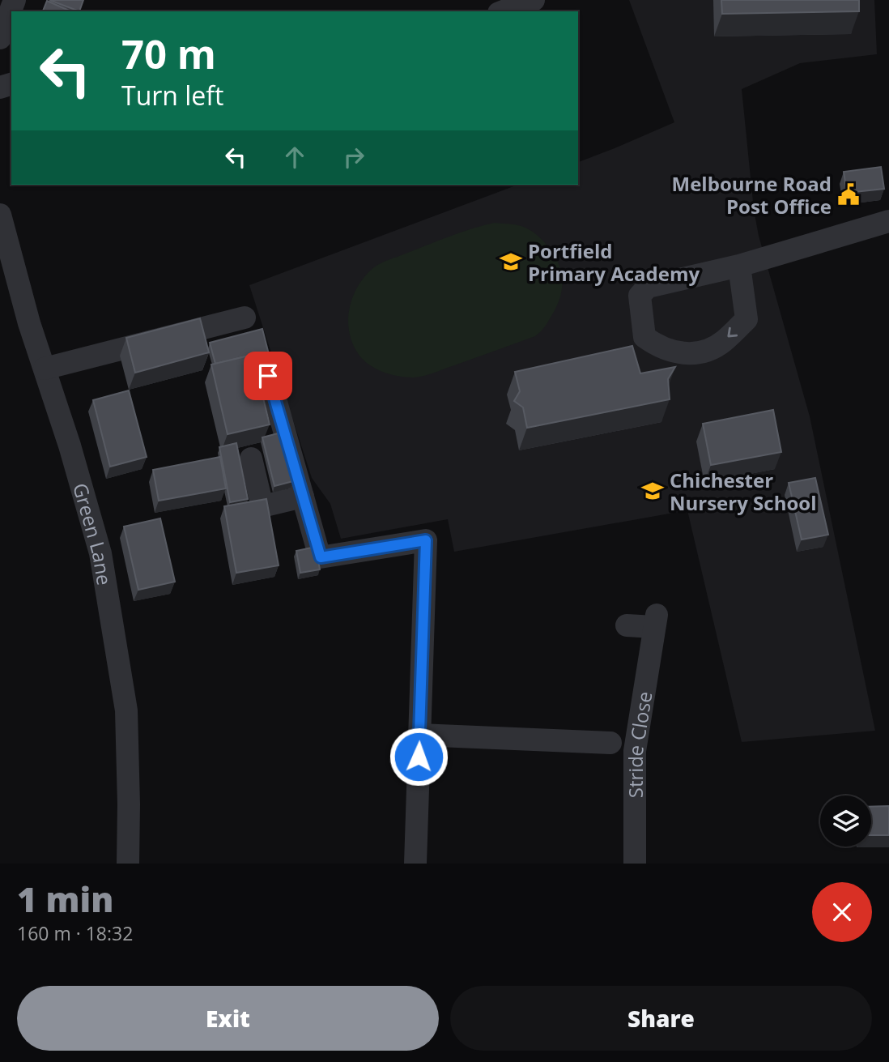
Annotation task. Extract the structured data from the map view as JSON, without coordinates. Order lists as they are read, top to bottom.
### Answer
{
  "streets": {
    "street": ["Green Lane", "Stride Close"]
  },
  "places": {
    "public building": ["Melbourne Road Post Office"],
    "school or university": ["Portfield Primary Academy", "Chichester Nursery School"]
  },
  "page": {
    "turn": ["70 m", "Turn left"],
    "heading": ["1 min", "160 m · 18:32"],
    "buttons": ["Exit", "Share"]
  }
}
